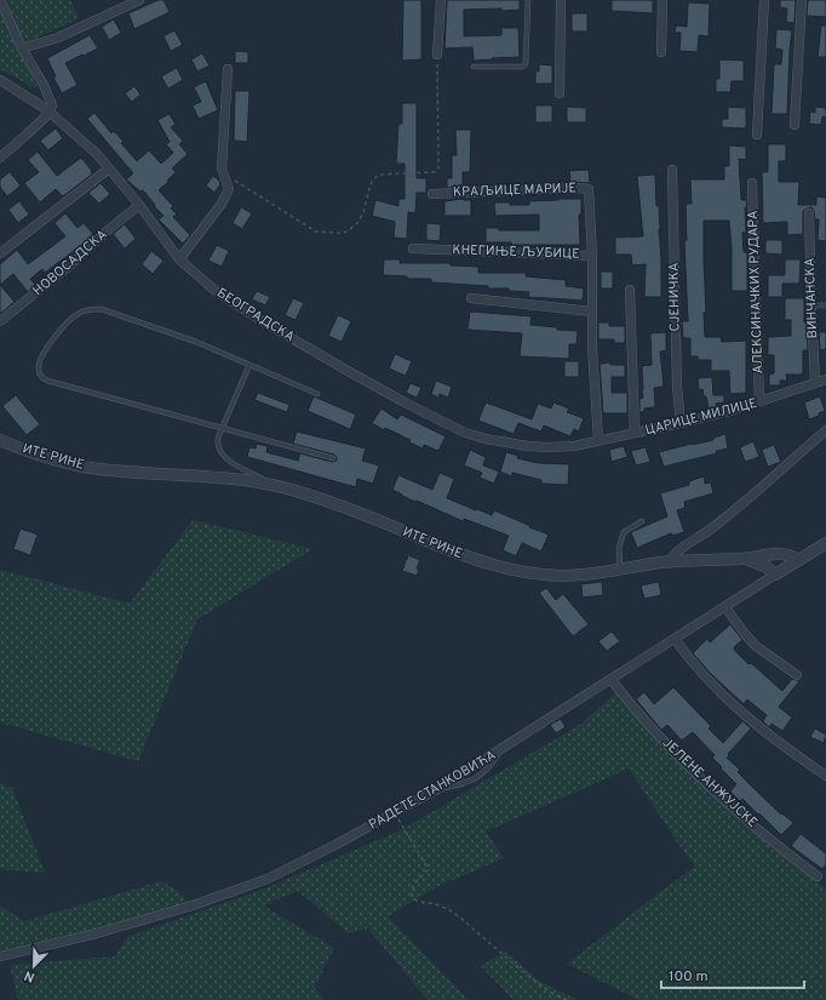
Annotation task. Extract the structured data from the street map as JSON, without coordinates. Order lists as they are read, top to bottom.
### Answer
{
  "streets": {
    "street": [
      "КРАЉИЦЕ МАРИЈЕ",
      "КНЕГИЊЕ ЉУБИЦЕ",
      "НОВОСАДСКА",
      "АЛЕКСИНАЧКИХ РУДАРА",
      "СЈЕНИЧКА",
      "ВИНЧАНСКА",
      "БЕОГРАДСКА",
      "ЦАРИЦЕ МИЛИЦЕ",
      "ИТЕ РИНЕ",
      "ЈЕЛЕНЕ АНЖУЈСКЕ",
      "РАДЕТЕ СТАНКОВИЋА"
    ]
  },
  "crossings": [
    ["КРАЉИЦЕ МАРИЈЕ", "КНЕГИЊЕ ЉУБИЦЕ"],
    ["КНЕГИЊЕ ЉУБИЦЕ", "ЦАРИЦЕ МИЛИЦЕ"],
    ["НОВОСАДСКА", "БЕОГРАДСКА"],
    ["АЛЕКСИНАЧКИХ РУДАРА", "ЦАРИЦЕ МИЛИЦЕ"],
    ["СЈЕНИЧКА", "ЦАРИЦЕ МИЛИЦЕ"],
    ["ВИНЧАНСКА", "ЦАРИЦЕ МИЛИЦЕ"],
    ["БЕОГРАДСКА", "ЦАРИЦЕ МИЛИЦЕ"],
    ["ИТЕ РИНЕ", "РАДЕТЕ СТАНКОВИЋА"],
    ["ЈЕЛЕНЕ АНЖУЈСКЕ", "РАДЕТЕ СТАНКОВИЋА"]
  ],
  "scale_bar": "100 m",
  "north": "bottom left"
}
